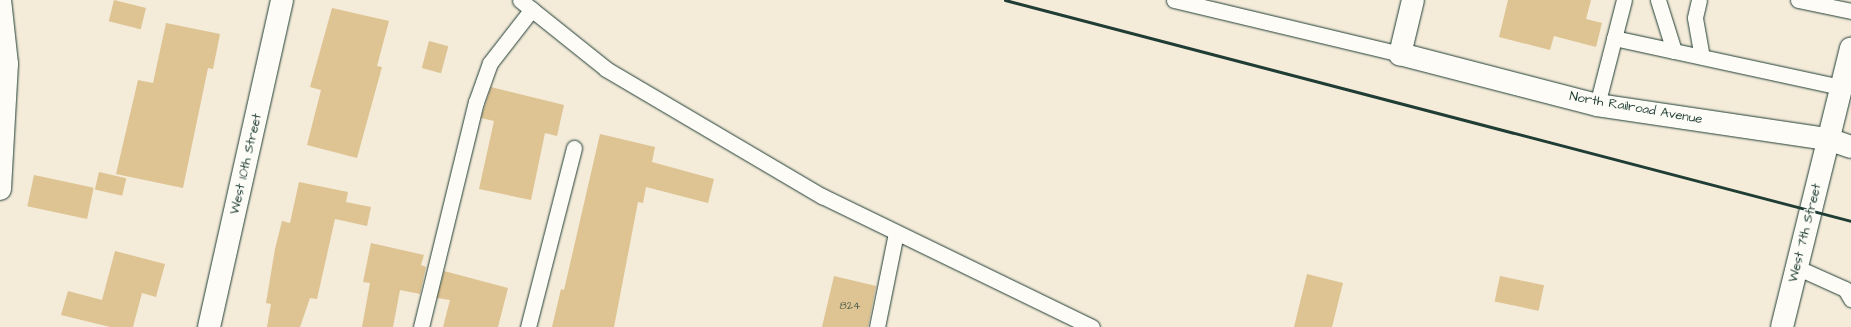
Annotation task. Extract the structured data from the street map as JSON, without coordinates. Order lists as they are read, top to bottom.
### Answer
{
  "streets": {
    "street": ["North Railroad Avenue", "West 10th Street", "West 7th Street"]
  },
  "crossings": [
    ["North Railroad Avenue", "West 7th Street"]
  ],
  "house_numbers": ["824"]
}
